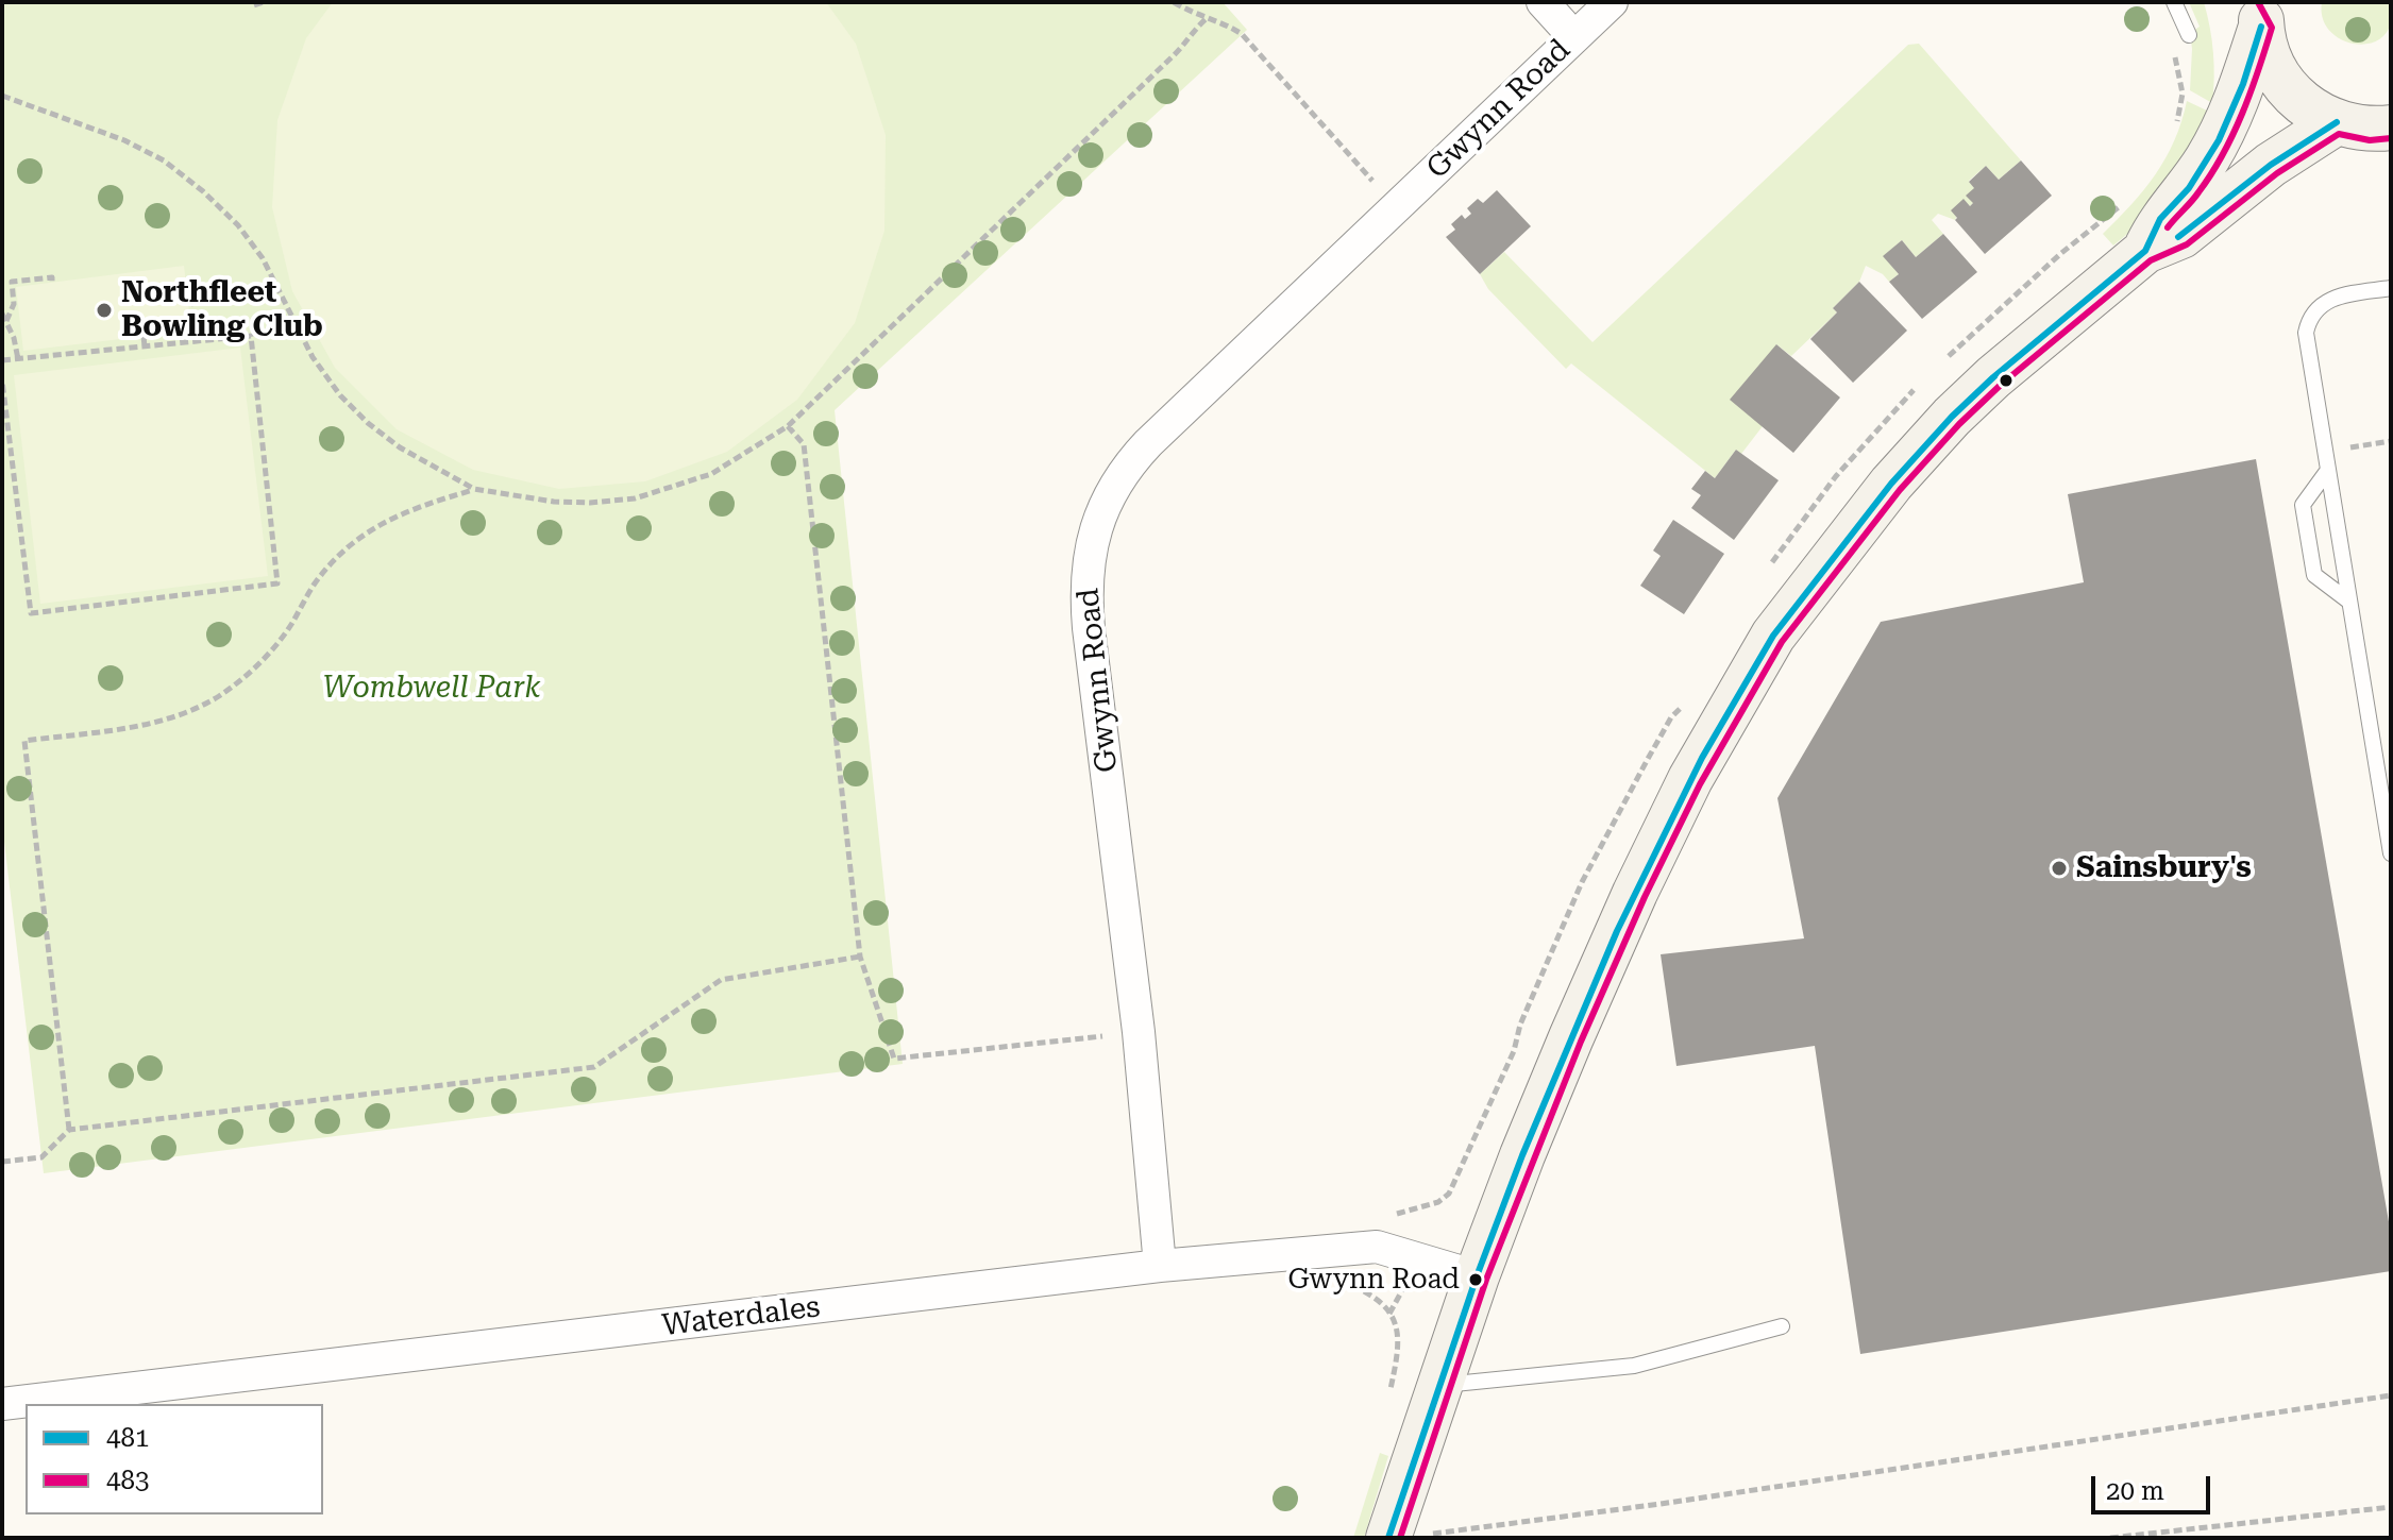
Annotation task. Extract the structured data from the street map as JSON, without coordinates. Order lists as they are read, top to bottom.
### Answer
{
  "streets": {
    "street": ["Gwynn Road", "Waterdales"]
  },
  "crossings": [
    ["Gwynn Road", "Waterdales"]
  ],
  "parks": ["Wombwell Park"],
  "places": ["Northfleet Bowling Club", "Sainsbury's", "Gwynn Road"],
  "lines": ["transit line 483", "transit line 481"],
  "legend": ["481", "483"],
  "scale_bar": "20 m"
}
